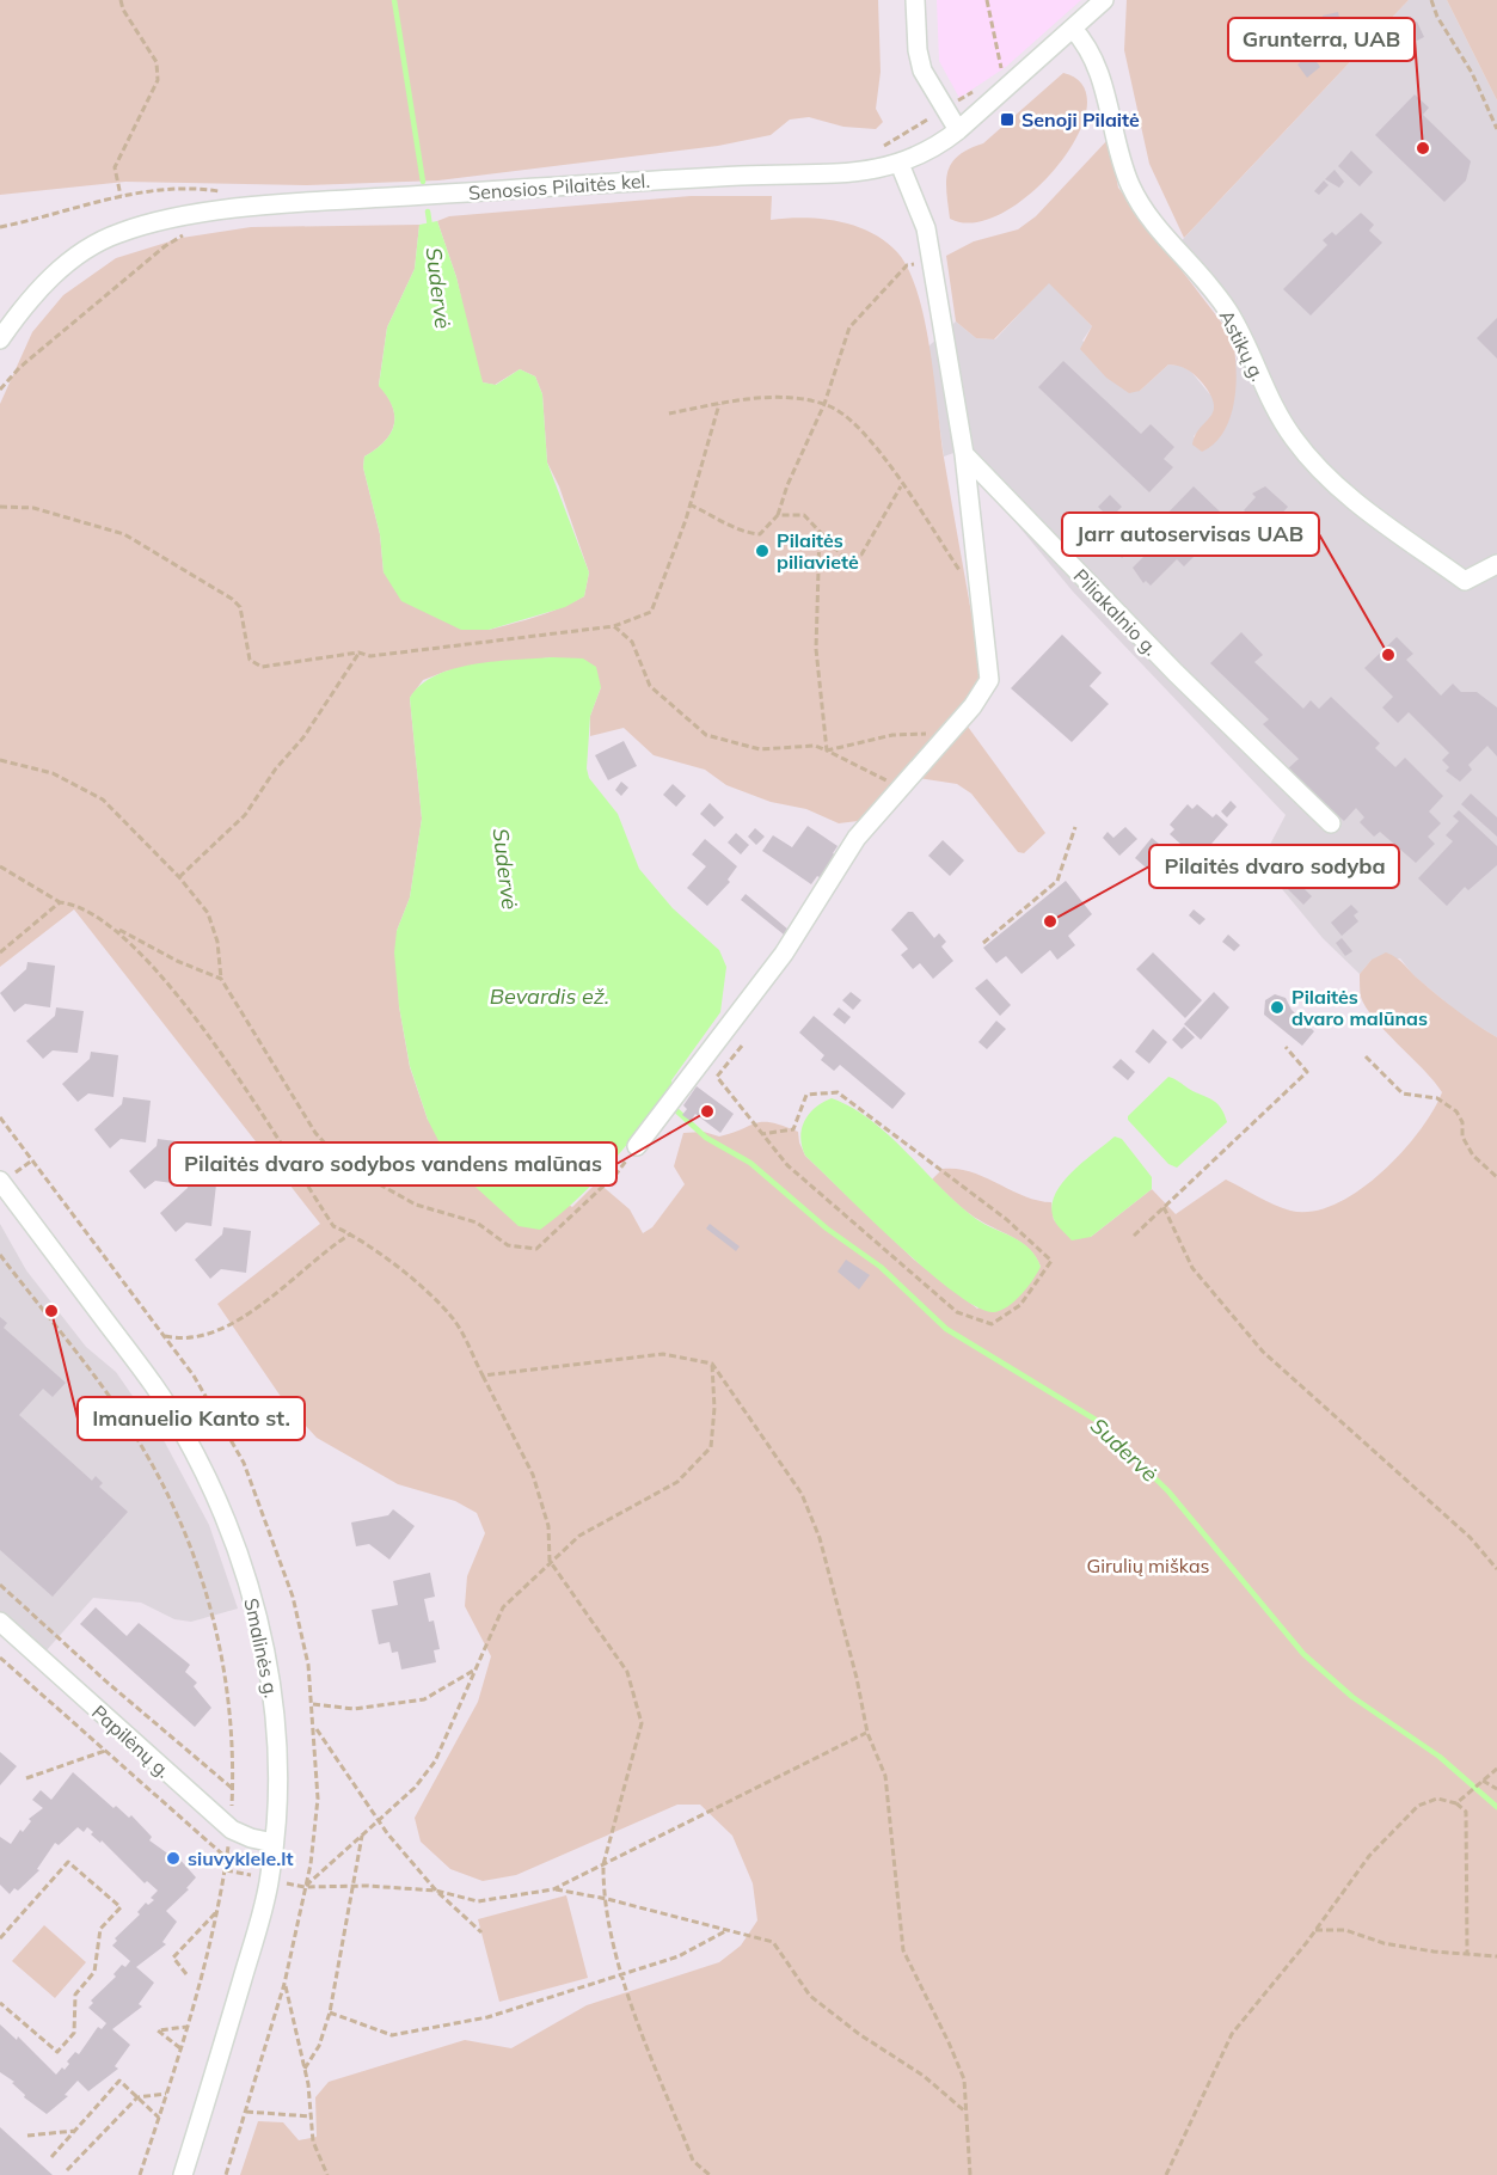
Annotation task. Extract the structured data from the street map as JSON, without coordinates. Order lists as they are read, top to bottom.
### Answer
{
  "streets": {
    "street": [
      "Senosios Pilaitės kel.",
      "Astikų g.",
      "Piliakalnio g.",
      "Smalinės g.",
      "Papilėnų g."
    ]
  },
  "crossings": [
    ["Senosios Pilaitės kel.", "Astikų g."],
    ["Smalinės g.", "Papilėnų g."]
  ],
  "water": ["Sudervė", "Bevardis ež."],
  "parks": ["Girulių miškas"],
  "places": {
    "transit": ["Senoji Pilaitė"],
    "other": [
      "Grunterra, UAB",
      "Pilaitės piliavietė",
      "Jarr autoservisas UAB",
      "Pilaitės dvaro sodyba",
      "Pilaitės dvaro malūnas",
      "Pilaitės dvaro sodybos vandens malūnas",
      "Imanuelio Kanto st.",
      "siuvyklele.lt"
    ]
  }
}
